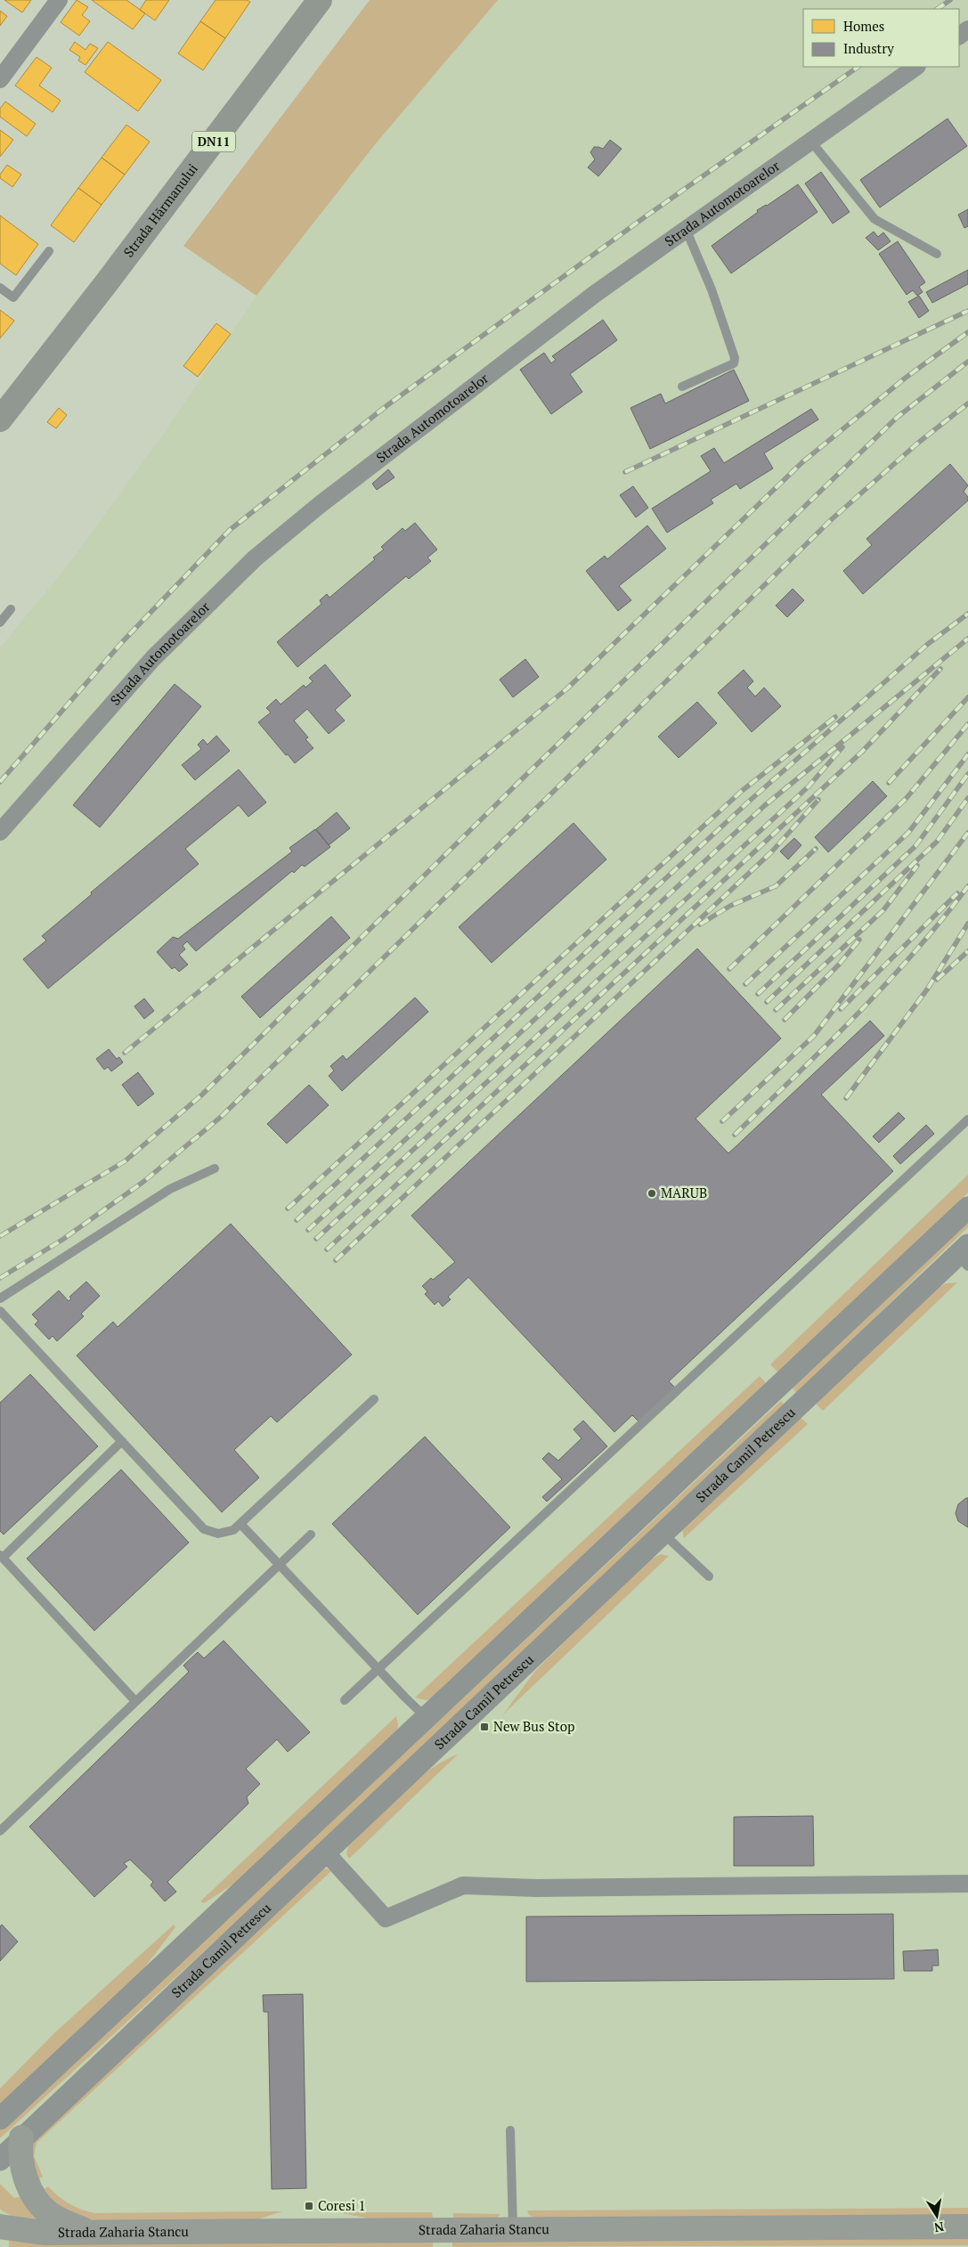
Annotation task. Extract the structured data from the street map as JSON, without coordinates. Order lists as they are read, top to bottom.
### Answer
{
  "streets": {
    "main road": ["DN11", "Strada Hărmanului", "Strada Zaharia Stancu"],
    "street": ["Strada Automotoarelor", "Strada Camil Petrescu"]
  },
  "places": {
    "other": ["MARUB"],
    "transit": ["New Bus Stop", "Coresi 1"]
  },
  "legend": ["Homes", "Industry"],
  "north": "bottom"
}
